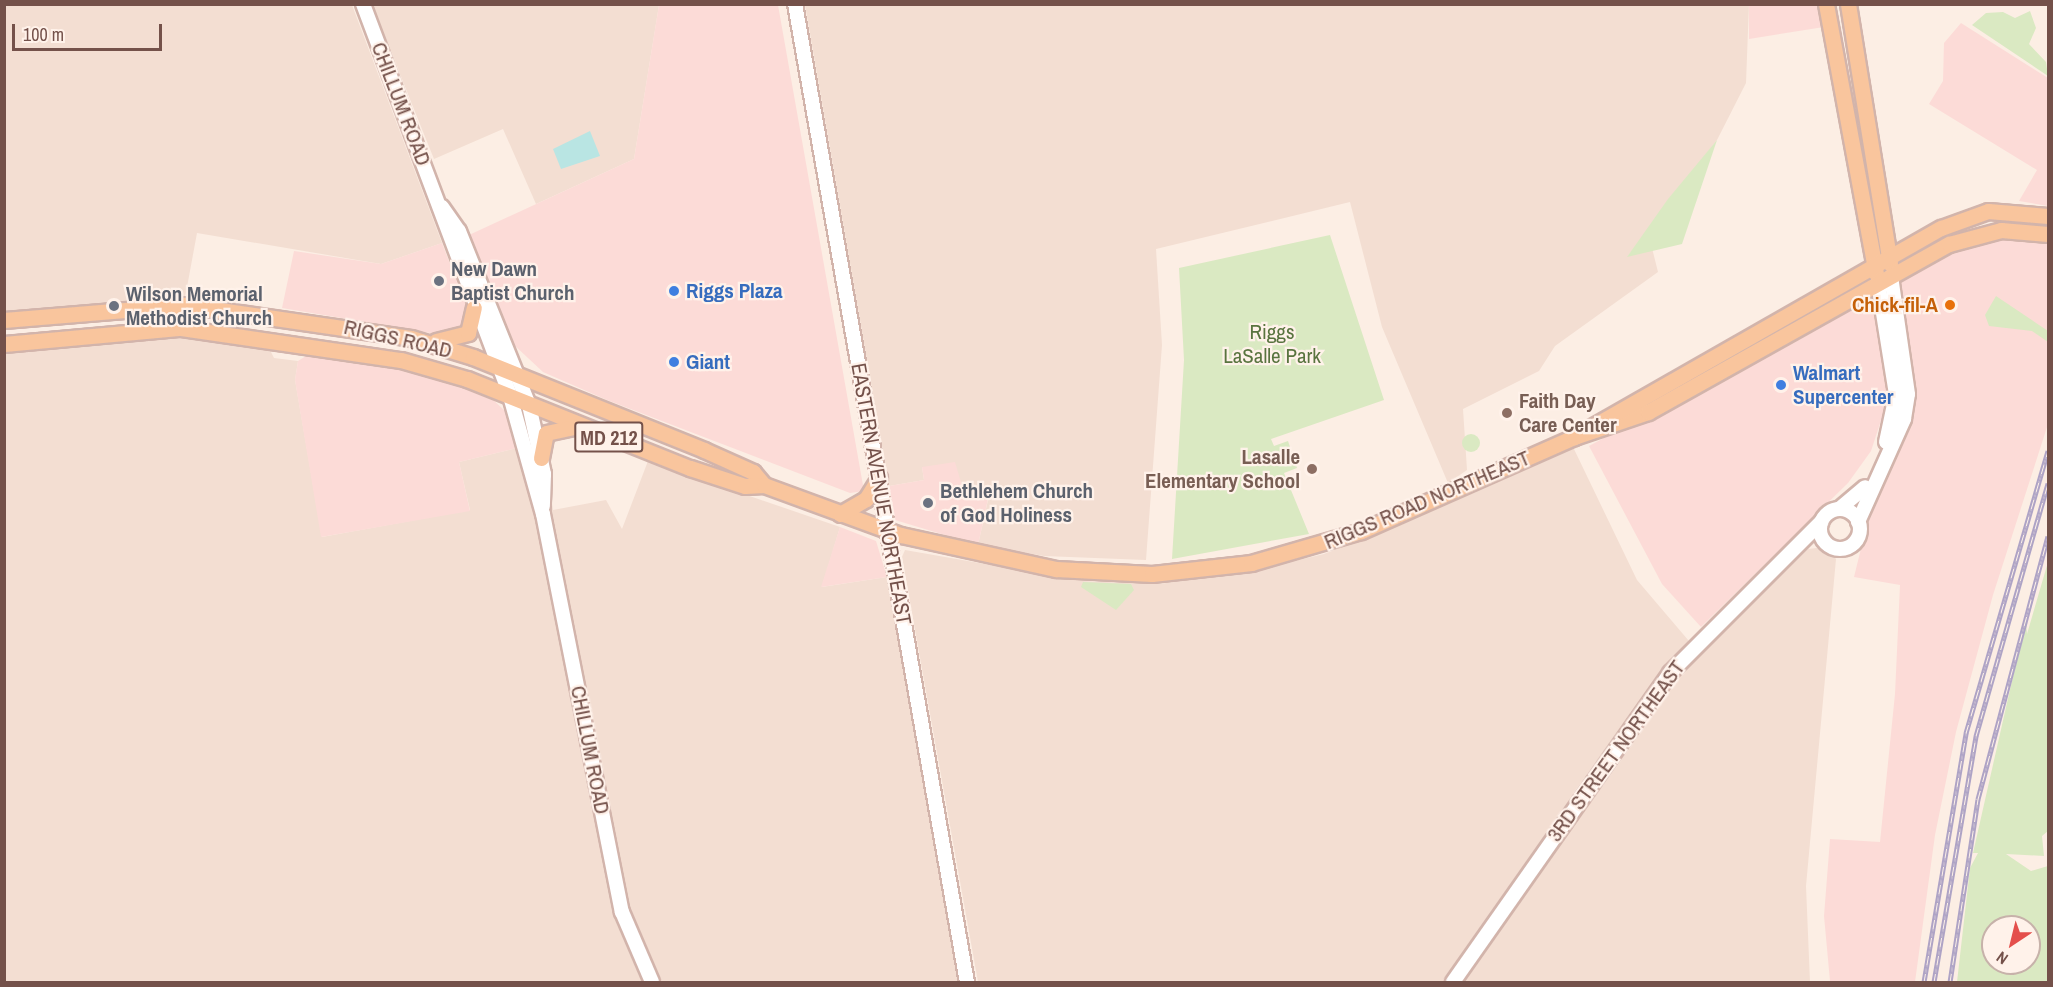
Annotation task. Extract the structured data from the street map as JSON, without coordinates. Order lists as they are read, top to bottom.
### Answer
{
  "streets": {
    "main road": ["RIGGS ROAD", "MD 212", "RIGGS ROAD NORTHEAST"],
    "street": ["CHILLUM ROAD", "EASTERN AVENUE NORTHEAST", "3RD STREET NORTHEAST"]
  },
  "crossings": [
    ["CHILLUM ROAD", "RIGGS ROAD"],
    ["RIGGS ROAD", "EASTERN AVENUE NORTHEAST"],
    ["RIGGS ROAD", "RIGGS ROAD NORTHEAST"],
    ["EASTERN AVENUE NORTHEAST", "RIGGS ROAD NORTHEAST"]
  ],
  "parks": ["Riggs LaSalle Park"],
  "places": [
    "New Dawn Baptist Church",
    "Riggs Plaza",
    "Chick-fil-A",
    "Wilson Memorial Methodist Church",
    "Giant",
    "Walmart Supercenter",
    "Faith Day Care Center",
    "Lasalle Elementary School",
    "Bethlehem Church of God Holiness"
  ],
  "scale_bar": "100 m",
  "north": "bottom left"
}
